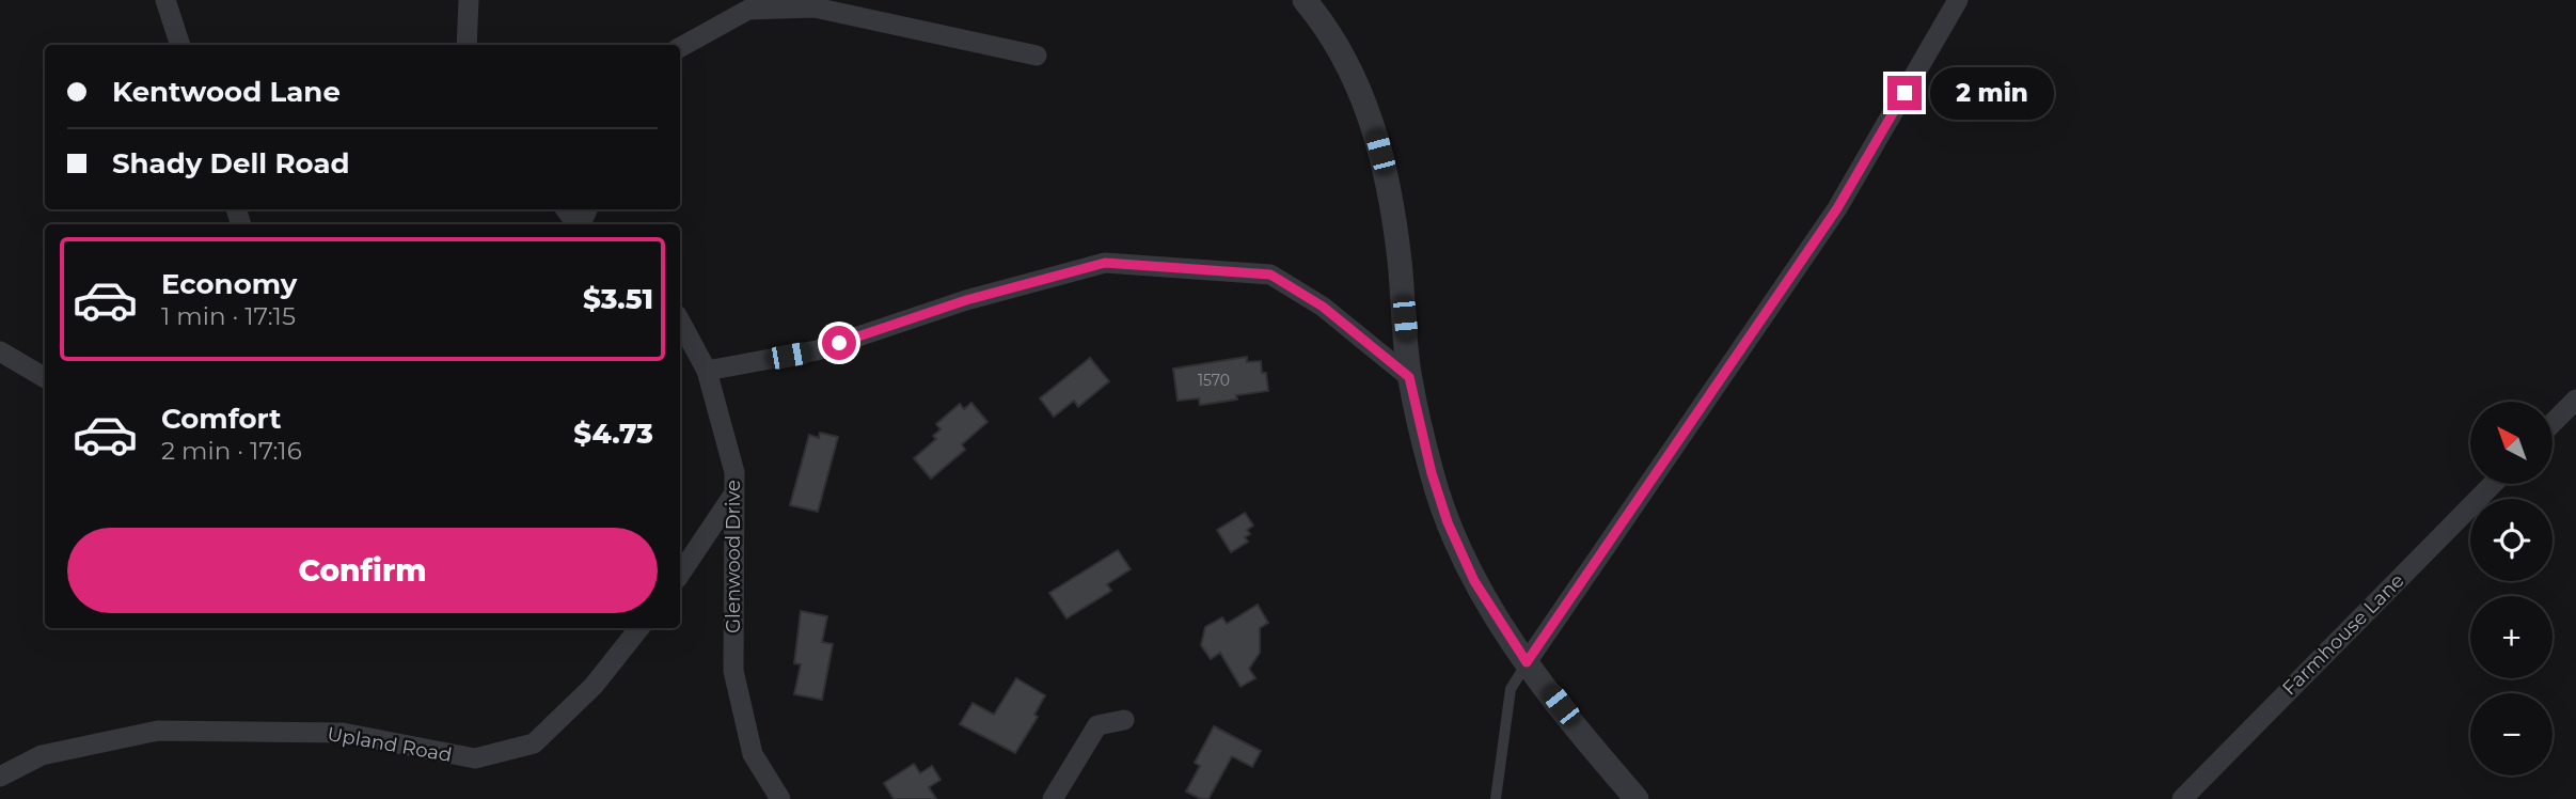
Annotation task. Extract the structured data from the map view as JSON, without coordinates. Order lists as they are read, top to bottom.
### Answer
{
  "streets": {
    "street": ["Glenwood Drive", "Farmhouse Lane", "Upland Road"]
  },
  "house_numbers": ["1570"],
  "north": "top left",
  "page": {
    "banner": ["Kentwood Lane", "Shady Dell Road"],
    "bubble": "2 min",
    "list": [
      {
        "name": "Economy",
        "note": "1 min · 17:15",
        "value": "$3.51"
      },
      {
        "name": "Comfort",
        "note": "2 min · 17:16",
        "value": "$4.73"
      }
    ],
    "map_buttons": ["+", "−"],
    "buttons": "Confirm"
  }
}
